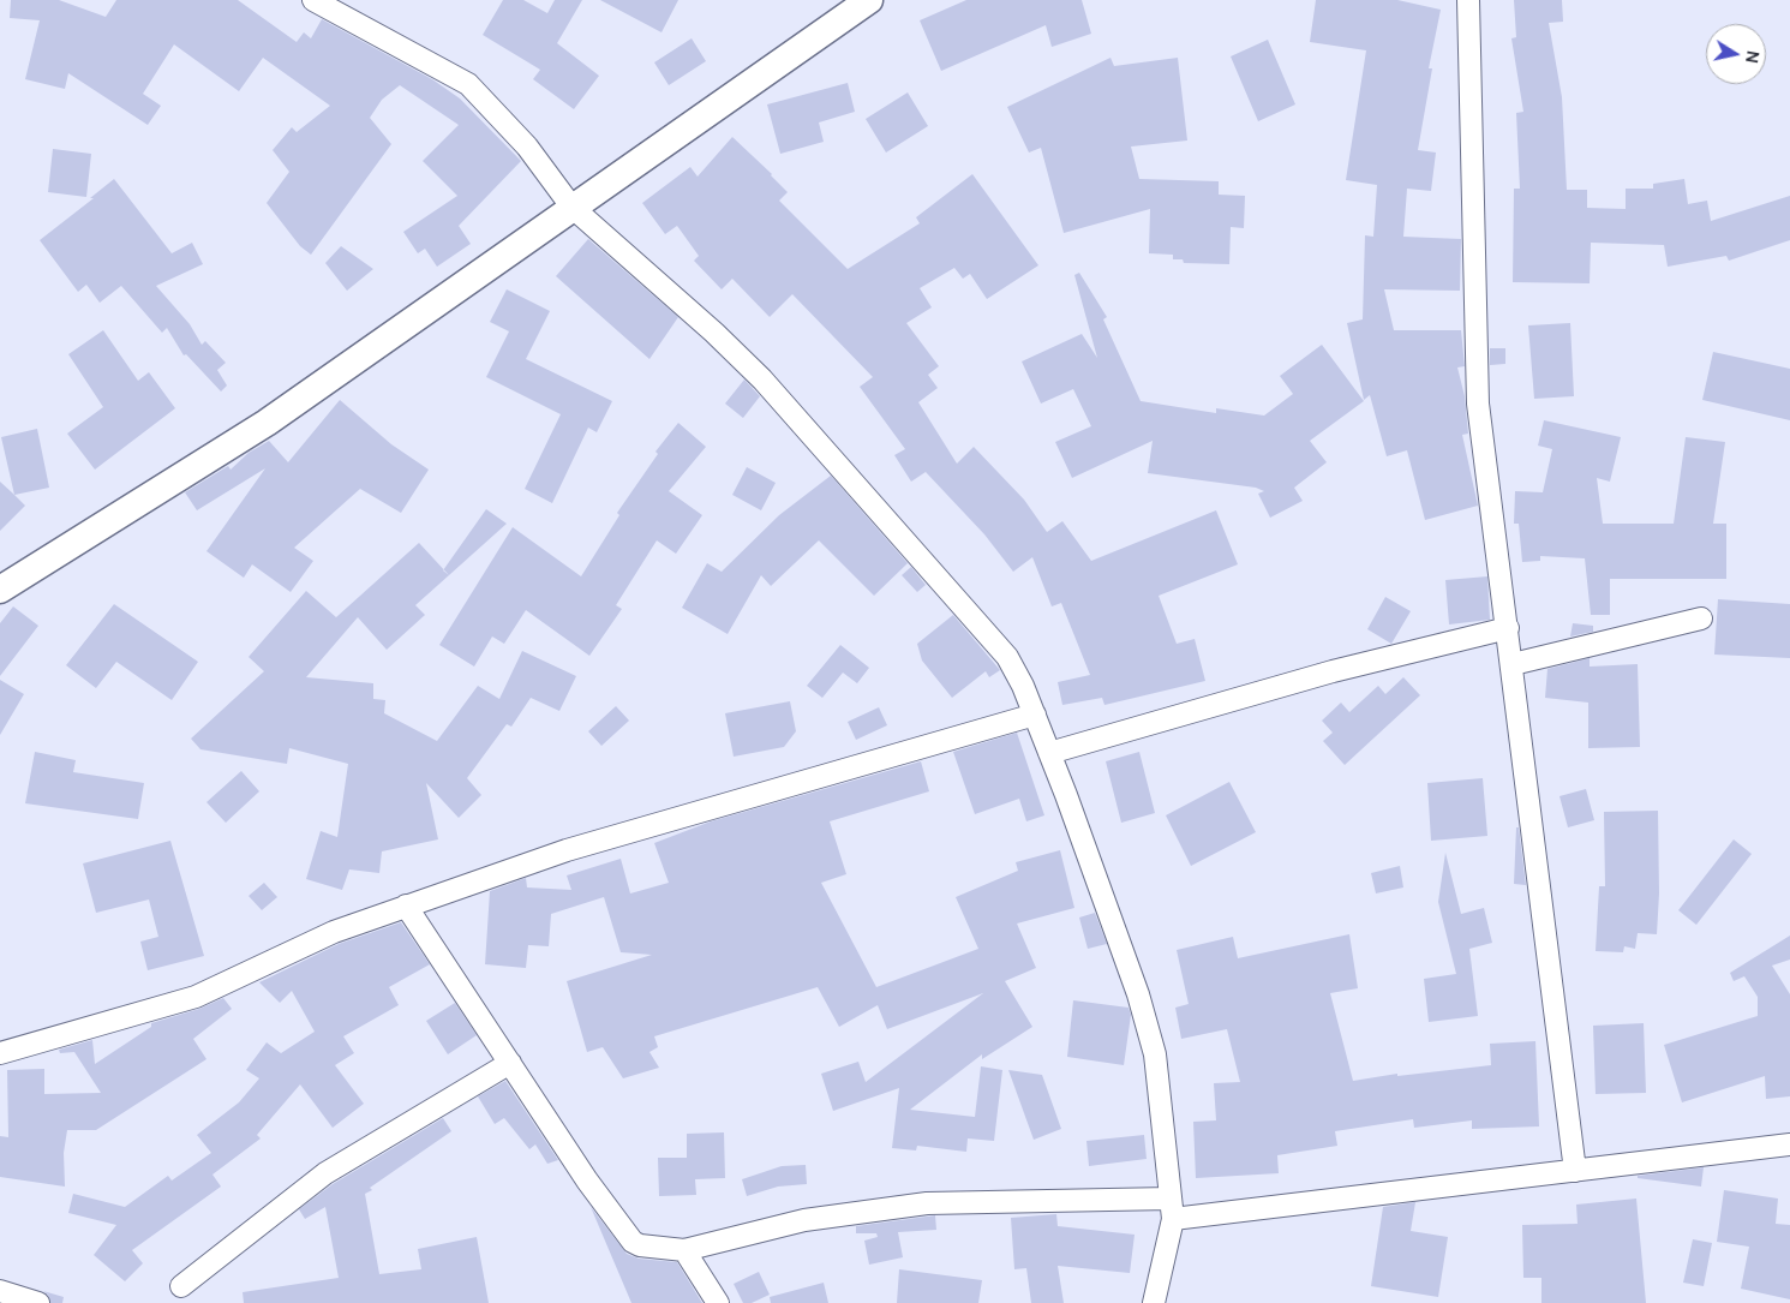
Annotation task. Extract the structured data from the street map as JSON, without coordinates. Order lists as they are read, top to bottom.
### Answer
{
  "north": "right"
}
